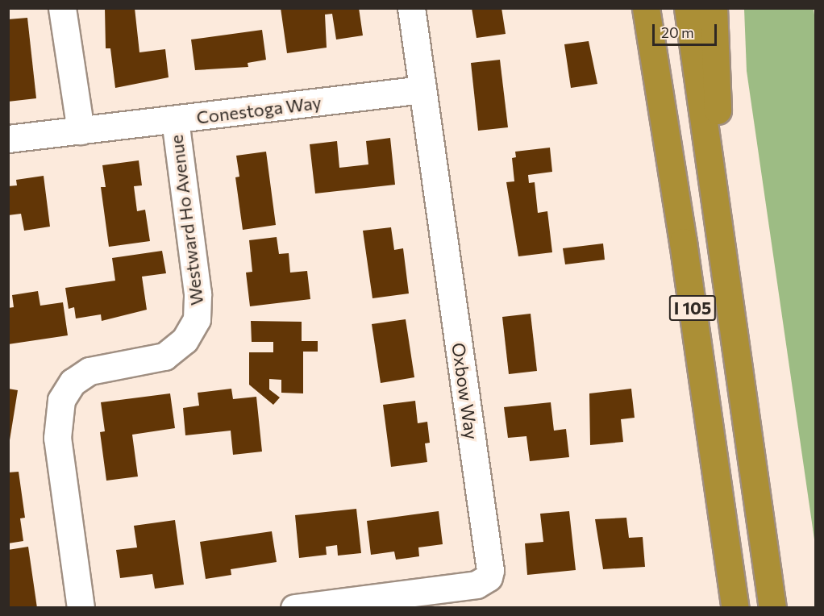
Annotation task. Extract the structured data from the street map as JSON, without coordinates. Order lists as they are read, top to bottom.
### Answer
{
  "streets": {
    "highway": ["I 105"],
    "street": ["Conestoga Way", "Westward Ho Avenue", "Oxbow Way"]
  },
  "crossings": [
    ["Conestoga Way", "Westward Ho Avenue"],
    ["Conestoga Way", "Oxbow Way"]
  ],
  "scale_bar": "20 m"
}
